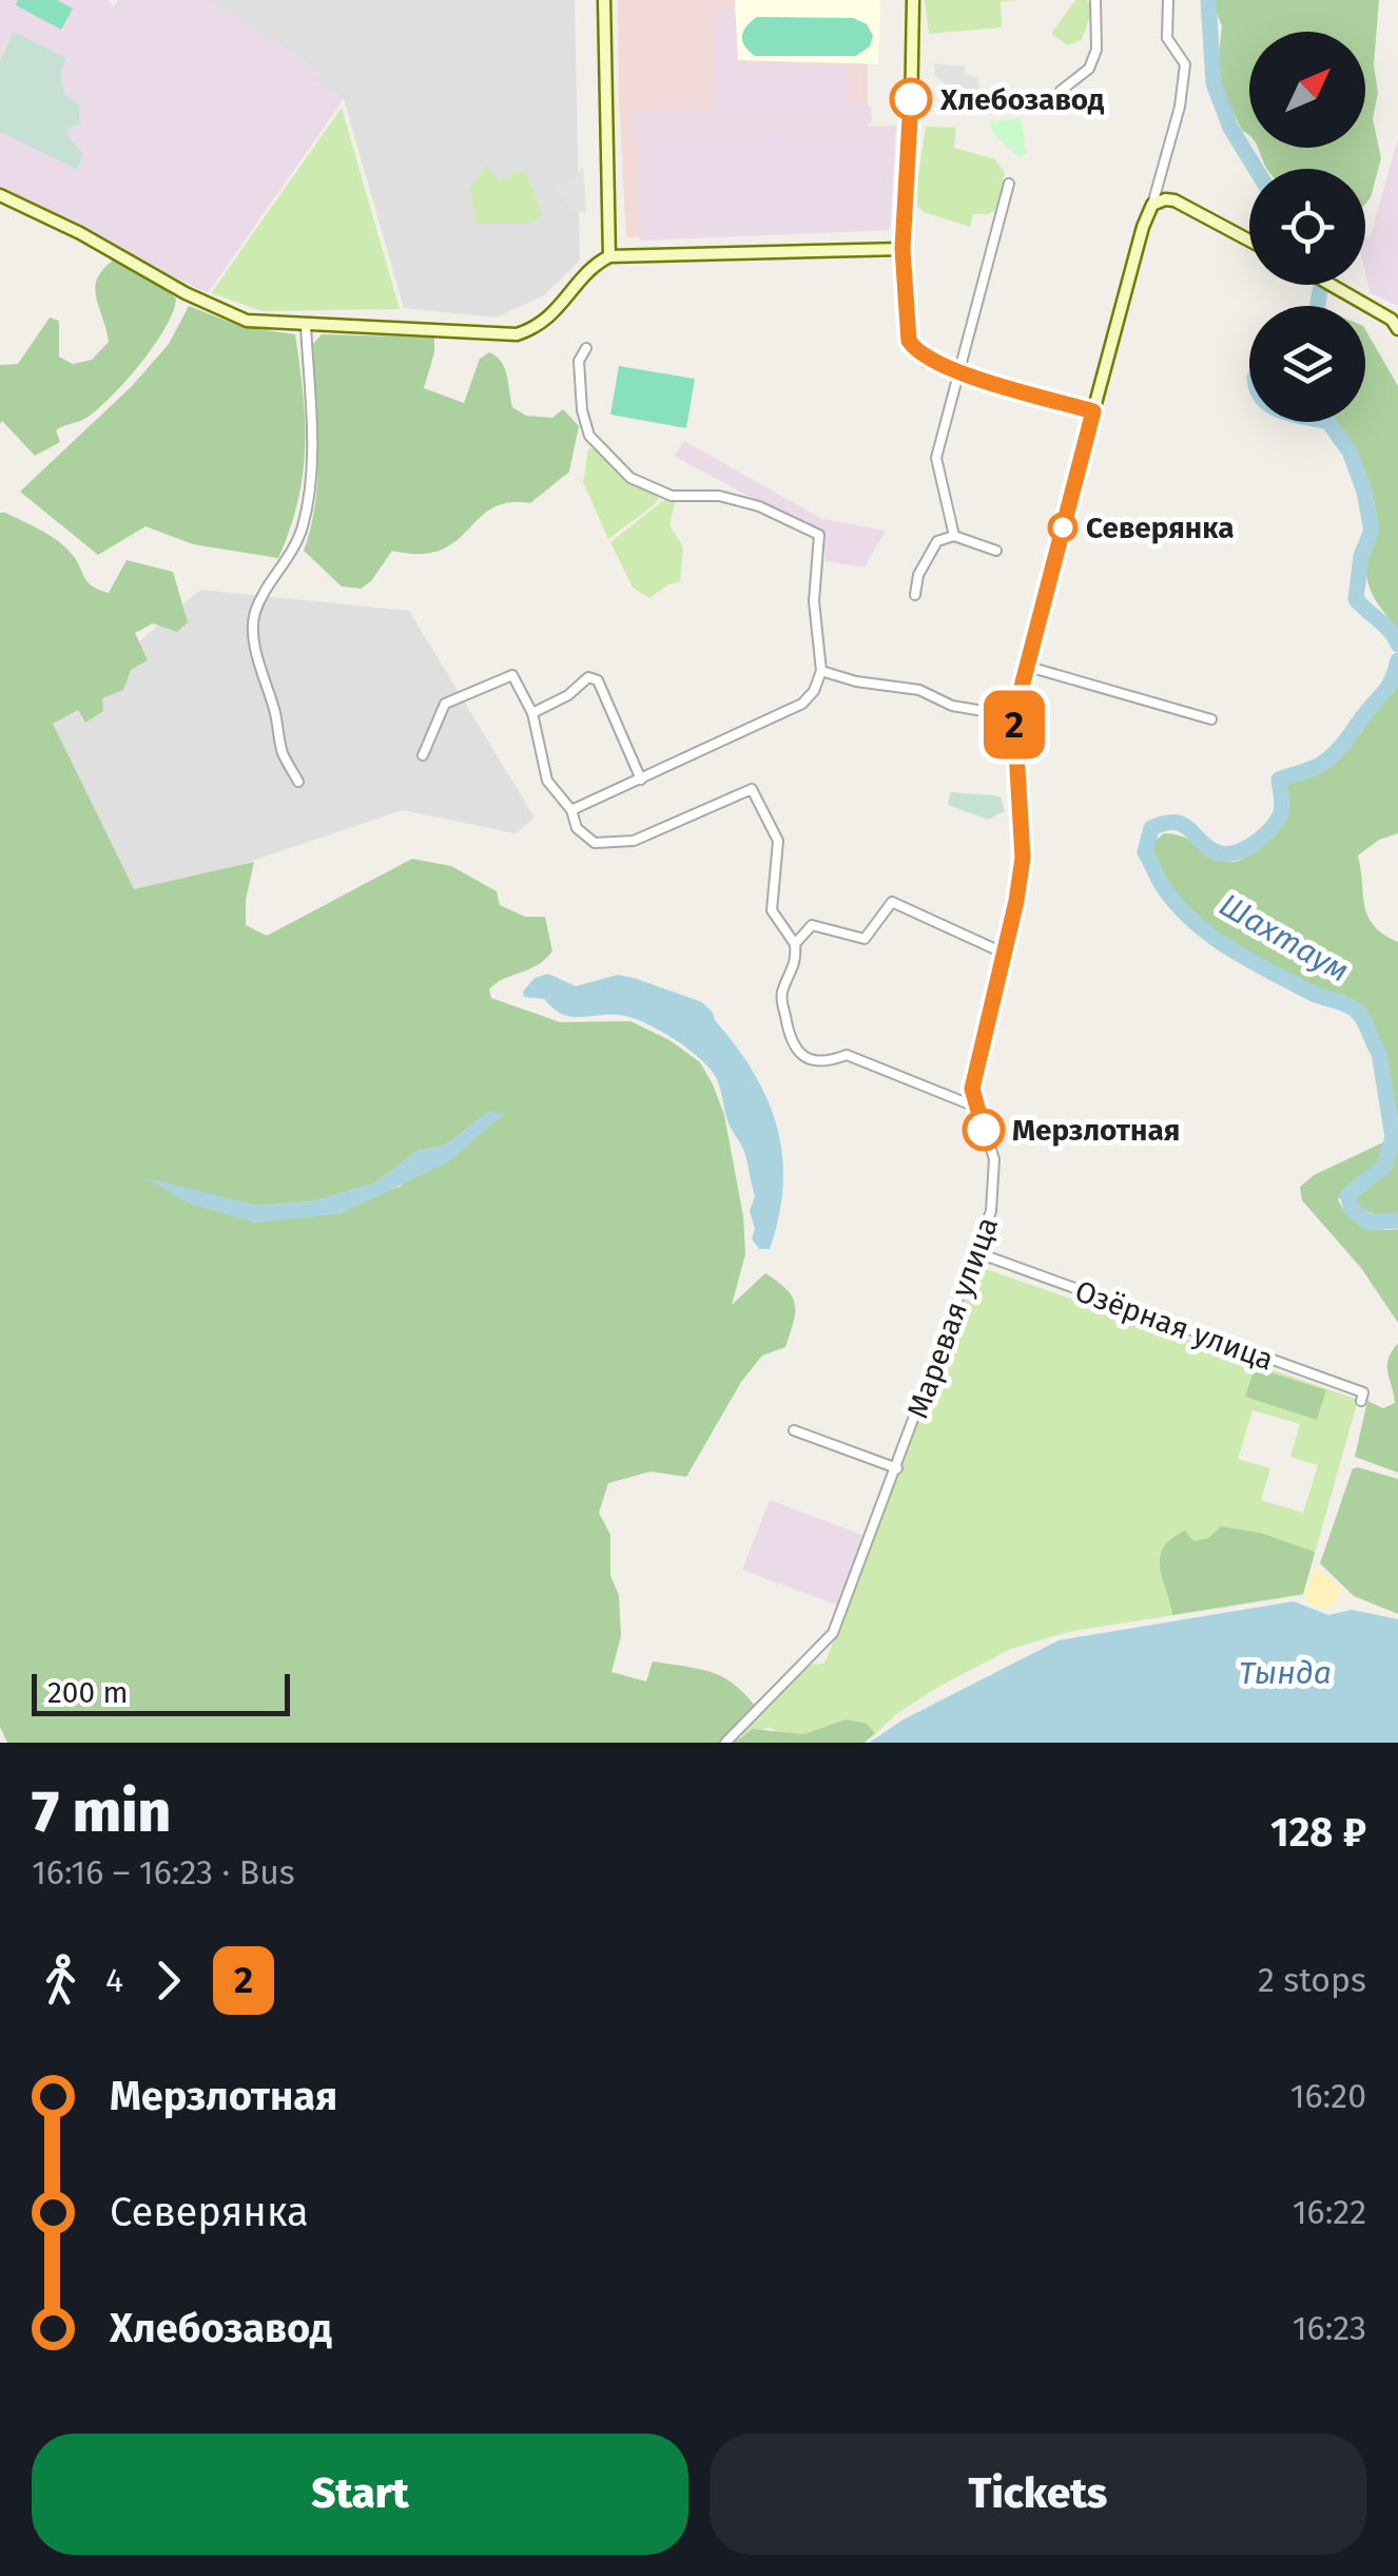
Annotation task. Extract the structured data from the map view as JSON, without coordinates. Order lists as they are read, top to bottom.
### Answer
{
  "streets": {
    "street": ["Маревая улица", "Озёрная улица"]
  },
  "crossings": [
    ["Маревая улица", "Озёрная улица"]
  ],
  "water": ["Шахтаум", "Тында"],
  "places": ["Хлебозавод", "Северянка", "Мерзлотная"],
  "lines": ["bus line 2"],
  "scale_bar": "200 m",
  "north": "top right",
  "page": {
    "on_map": "2",
    "scale": "200 m",
    "heading": ["7 min", "16:16 – 16:23 · Bus", "128 ₽"],
    "legs": ["4", "2", "2 stops"],
    "list": [
      {
        "name": "Мерзлотная",
        "value": "16:20"
      },
      {
        "name": "Северянка",
        "value": "16:22"
      },
      {
        "name": "Хлебозавод",
        "value": "16:23"
      }
    ],
    "buttons": ["Start", "Tickets"]
  }
}
